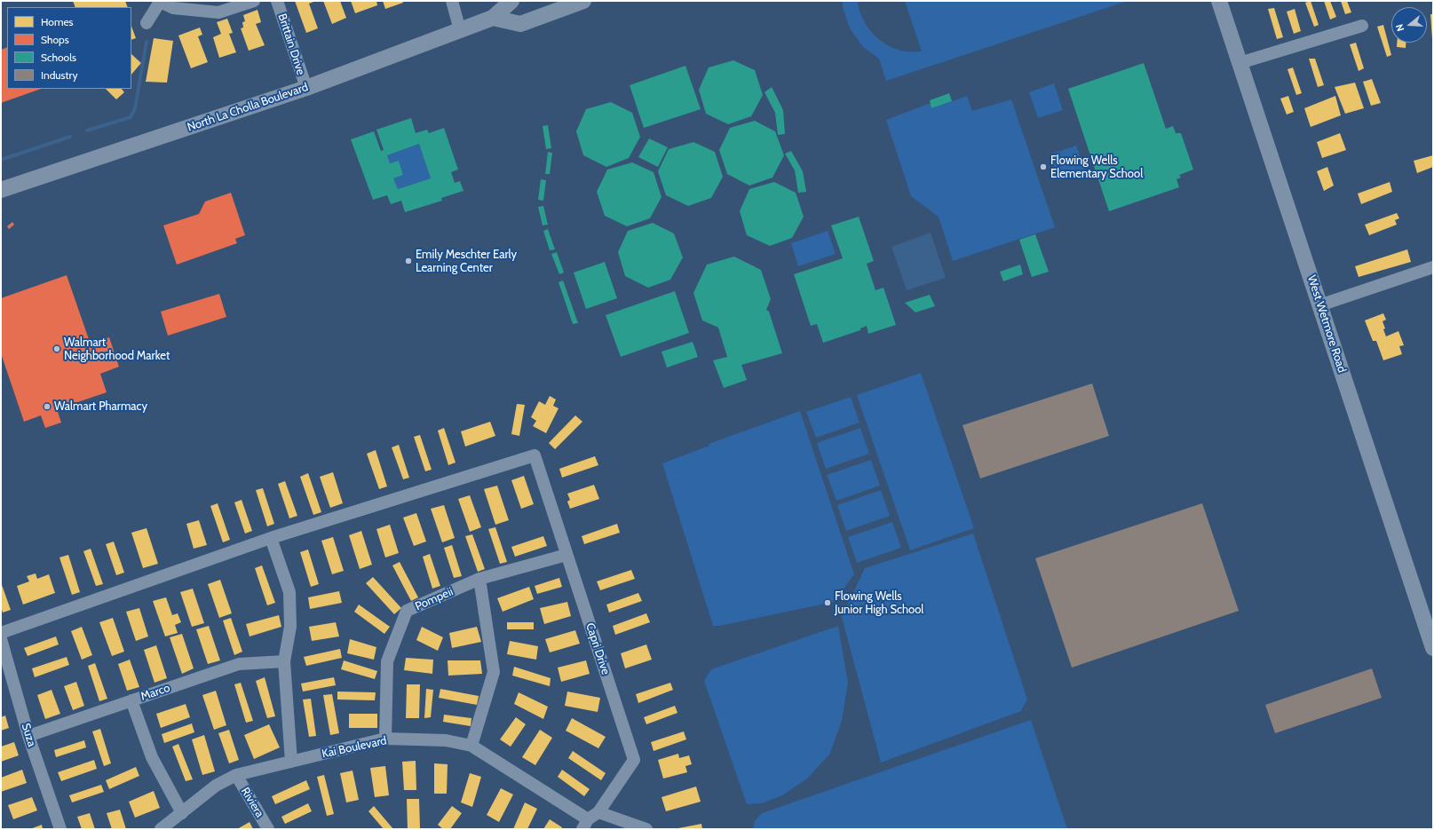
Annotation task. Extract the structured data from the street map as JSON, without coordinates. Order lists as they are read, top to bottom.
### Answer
{
  "streets": {
    "street": [
      "Brittain Drive",
      "North La Cholla Boulevard",
      "West Wetmore Road",
      "Pompeii",
      "Capri Drive",
      "Marco",
      "Suza",
      "Kai Boulevard",
      "Riviera"
    ]
  },
  "crossings": [
    ["Brittain Drive", "North La Cholla Boulevard"],
    ["Pompeii", "Capri Drive"],
    ["Pompeii", "Kai Boulevard"],
    ["Capri Drive", "Kai Boulevard"],
    ["Marco", "Suza"],
    ["Kai Boulevard", "Riviera"]
  ],
  "places": [
    "Flowing Wells Elementary School",
    "Emily Meschter Early Learning Center",
    "Walmart Neighborhood Market",
    "Walmart Pharmacy",
    "Flowing Wells Junior High School"
  ],
  "legend": [
    "Homes",
    "Shops",
    "Schools",
    "Industry"
  ],
  "north": "left"
}
